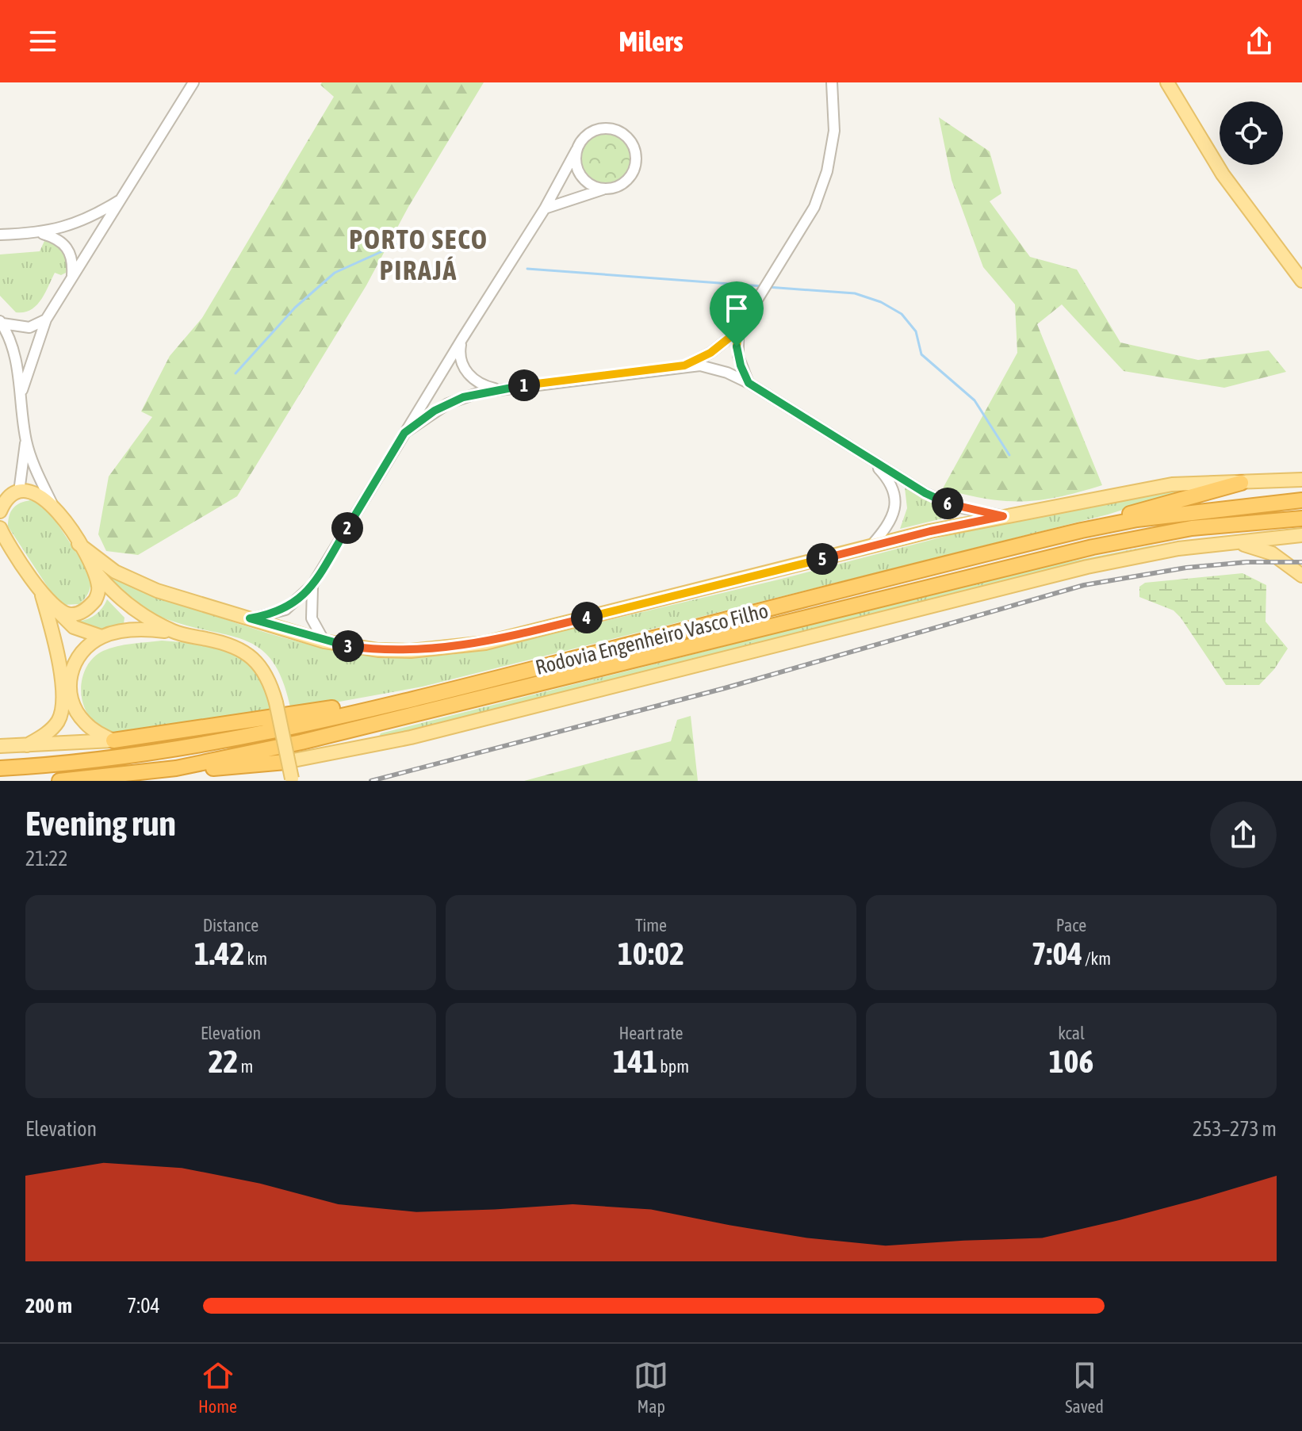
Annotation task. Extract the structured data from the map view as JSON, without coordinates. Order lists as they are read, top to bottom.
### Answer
{
  "streets": {
    "highway": ["Rodovia Engenheiro Vasco Filho"]
  },
  "districts": ["PORTO SECO PIRAJÁ"],
  "page": {
    "header": "Milers",
    "pins": [
      "1",
      "6",
      "2",
      "5",
      "4",
      "3"
    ],
    "heading": ["Evening run", "21:22"],
    "stats": [
      ["Distance", "1.42 km"],
      ["Time", "10:02"],
      ["Pace", "7:04 /km"],
      ["Elevation", "22 m"],
      ["Heart rate", "141 bpm"],
      ["kcal", "106"]
    ],
    "chart": ["Elevation", "253–273 m"],
    "list": [
      {
        "name": "200 m",
        "note": "7:04"
      }
    ],
    "tabs": ["Home", "Map", "Saved"]
  }
}
